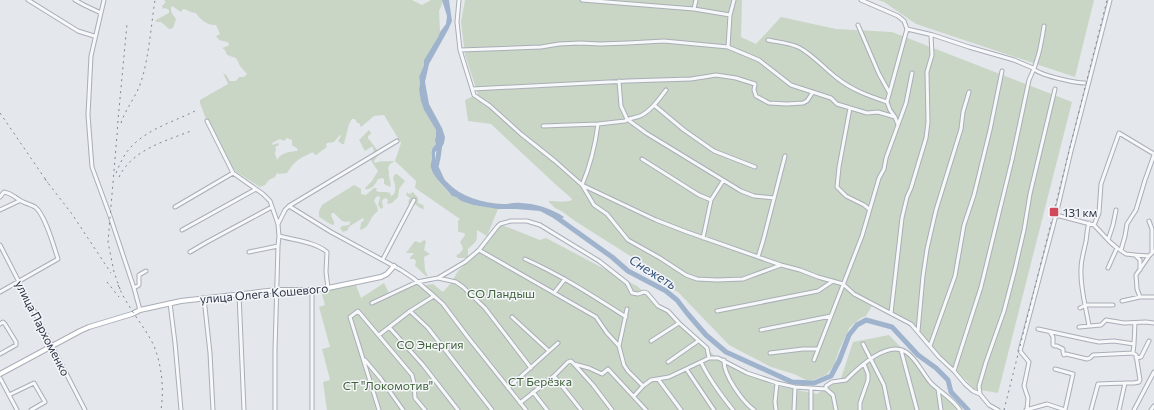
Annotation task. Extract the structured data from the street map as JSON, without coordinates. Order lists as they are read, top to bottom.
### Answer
{
  "streets": {
    "street": ["улица Олега Кошевого", "улица Пархоменко"]
  },
  "crossings": [
    ["улица Олега Кошевого", "улица Пархоменко"]
  ],
  "water": ["Снежеть"],
  "parks": [
    "СО Ландыш",
    "СО Энергия",
    "СТ Берёзка",
    "СТ \"Локомотив\""
  ],
  "places": {
    "transit": ["131 км"]
  }
}
